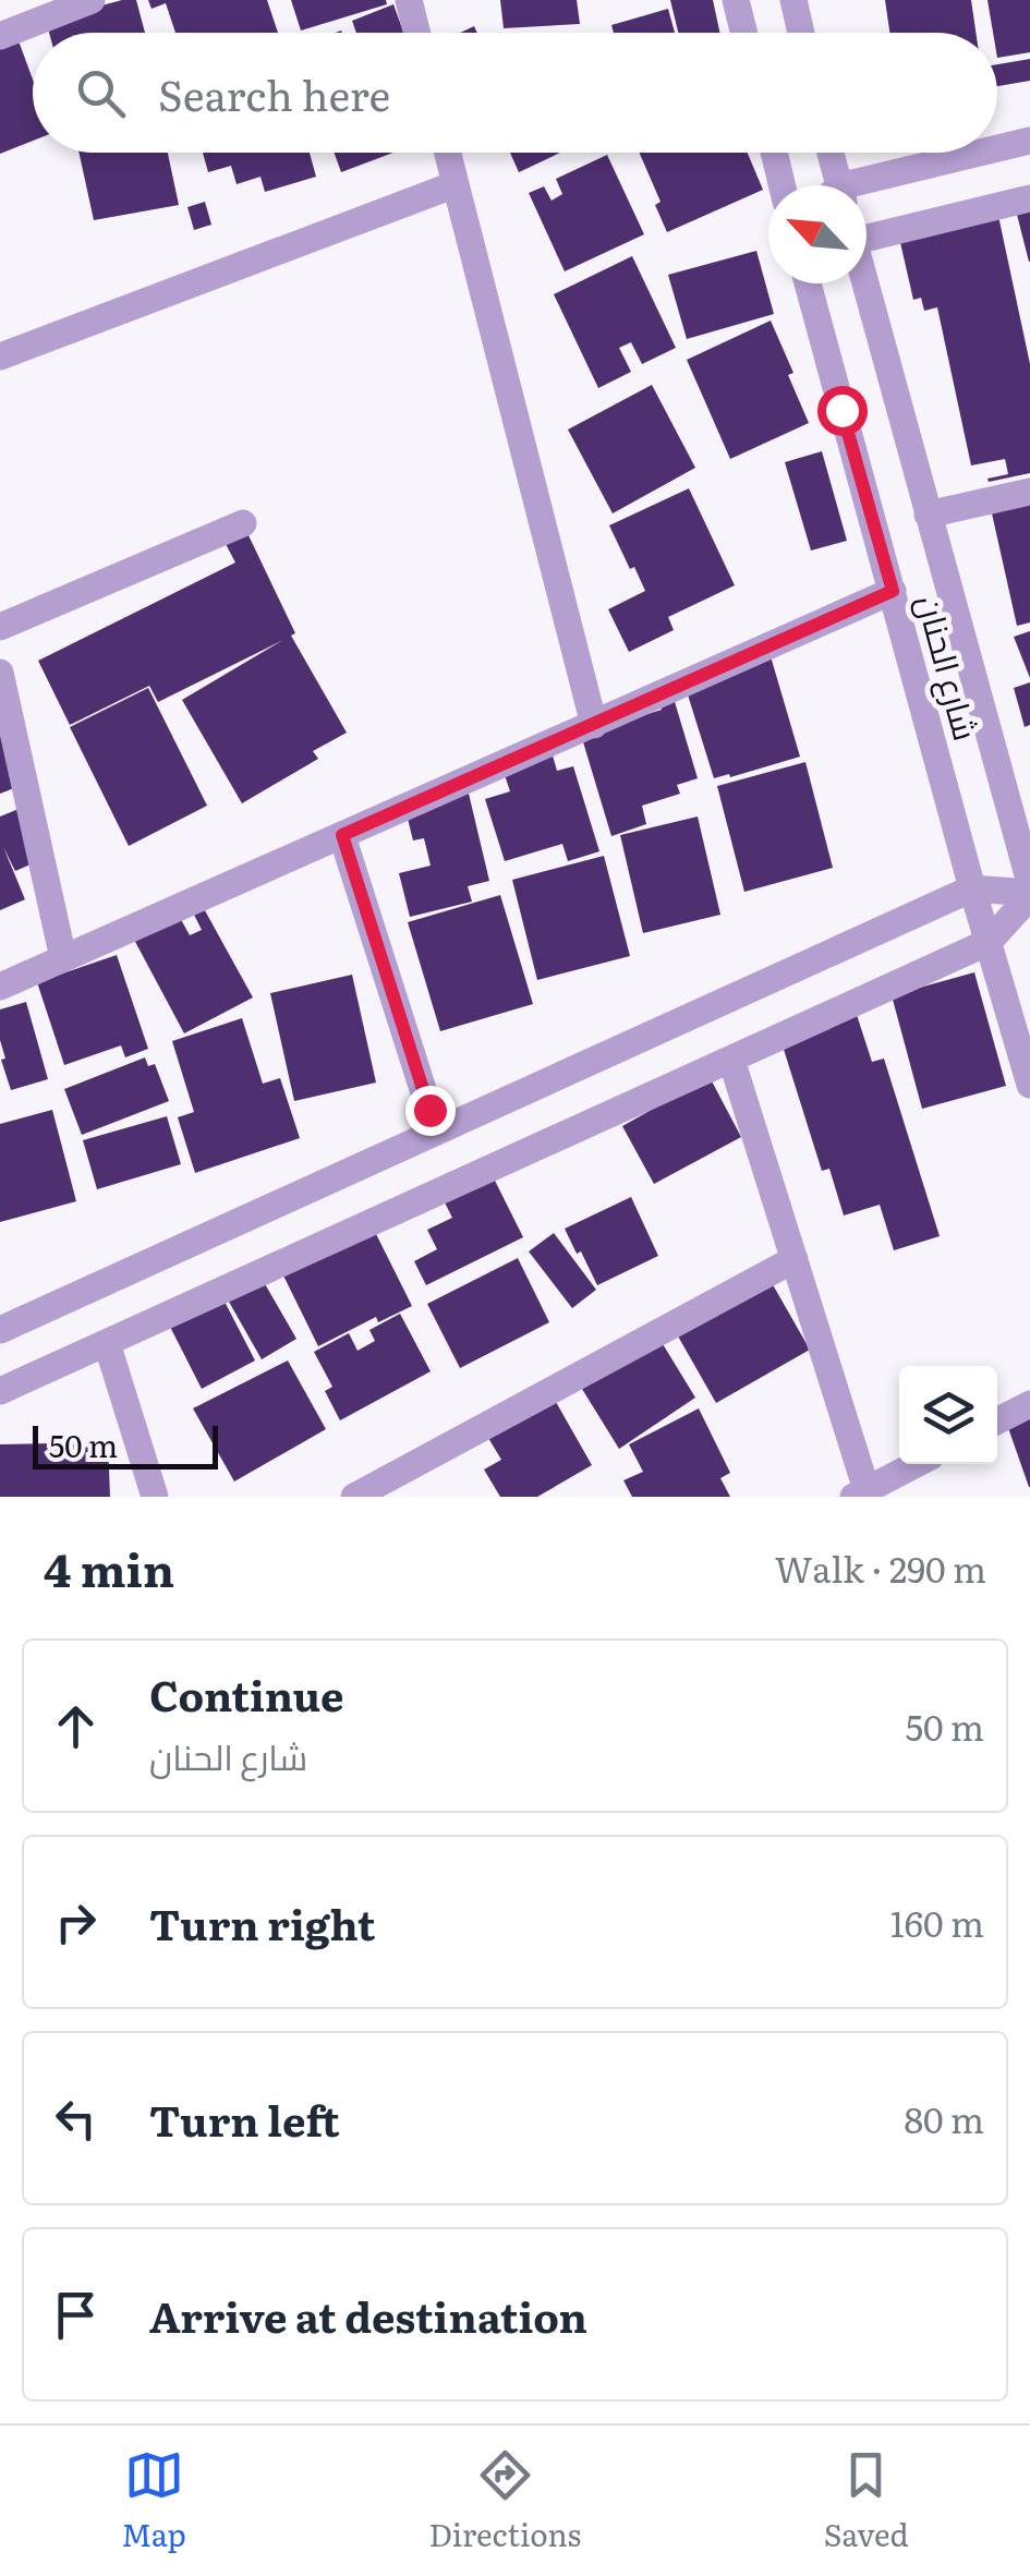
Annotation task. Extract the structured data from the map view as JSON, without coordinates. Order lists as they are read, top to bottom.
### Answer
{
  "streets": {
    "street": ["شارع الحنان"]
  },
  "scale_bar": "50 m",
  "north": "top left",
  "page": {
    "search": "Search here",
    "scale": "50 m",
    "heading": ["4 min", "Walk · 290 m"],
    "list": [
      ["Continue", "شارع الحنان", "50 m"],
      ["Turn right", "160 m"],
      ["Turn left", "80 m"],
      "Arrive at destination"
    ],
    "nav": ["Map", "Directions", "Saved"]
  }
}
